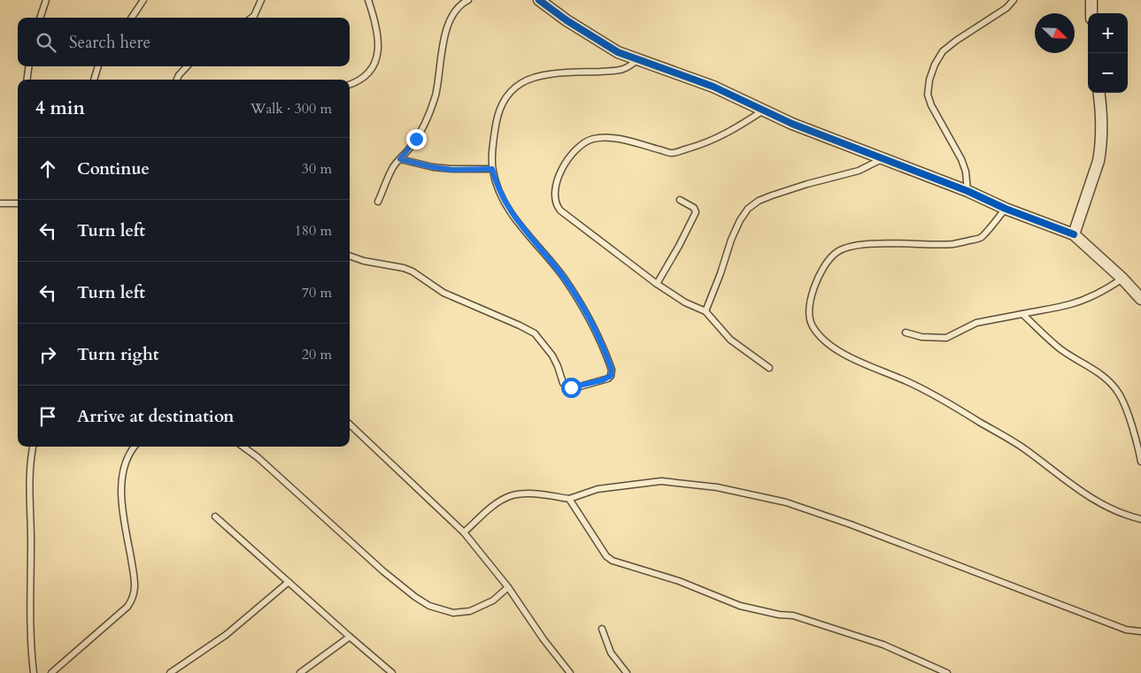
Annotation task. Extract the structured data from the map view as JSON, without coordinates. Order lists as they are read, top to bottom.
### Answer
{
  "north": "bottom right",
  "page": {
    "map_buttons": ["+", "−"],
    "search": "Search here",
    "heading": ["4 min", "Walk · 300 m"],
    "list": [
      ["Continue", "30 m"],
      ["Turn left", "180 m"],
      ["Turn left", "70 m"],
      ["Turn right", "20 m"],
      "Arrive at destination"
    ]
  }
}
